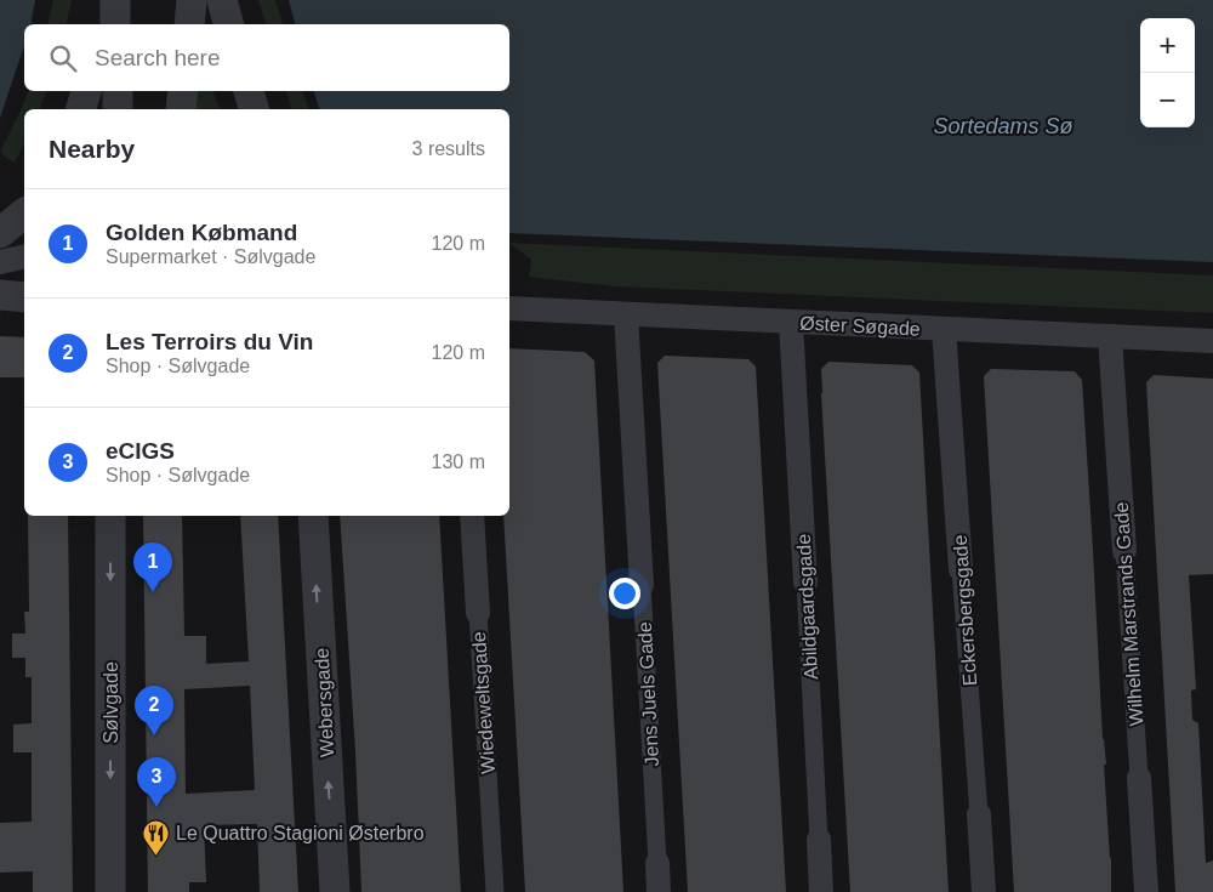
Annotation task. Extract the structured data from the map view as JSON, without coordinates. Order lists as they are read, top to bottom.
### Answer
{
  "streets": {
    "street": [
      "Øster Søgade",
      "Abildgaardsgade",
      "Eckersbergsgade",
      "Wilhelm Marstrands Gade",
      "Jens Juels Gade",
      "Sølvgade",
      "Webersgade",
      "Wiedeweltsgade"
    ]
  },
  "crossings": [
    ["Øster Søgade", "Abildgaardsgade"],
    ["Øster Søgade", "Eckersbergsgade"],
    ["Øster Søgade", "Wilhelm Marstrands Gade"],
    ["Øster Søgade", "Jens Juels Gade"]
  ],
  "one_way": ["Sølvgade", "Webersgade"],
  "water": ["Sortedams Sø"],
  "places": {
    "restaurant": ["Le Quattro Stagioni Østerbro"]
  },
  "page": {
    "map_buttons": ["+", "−"],
    "search": "Search here",
    "heading": ["Nearby", "3 results"],
    "list": [
      {
        "mark": "1",
        "name": "Golden Købmand",
        "note": "Supermarket · Sølvgade",
        "value": "120 m"
      },
      {
        "mark": "2",
        "name": "Les Terroirs du Vin",
        "note": "Shop · Sølvgade",
        "value": "120 m"
      },
      {
        "mark": "3",
        "name": "eCIGS",
        "note": "Shop · Sølvgade",
        "value": "130 m"
      }
    ],
    "pins": ["1", "2", "3"]
  }
}
